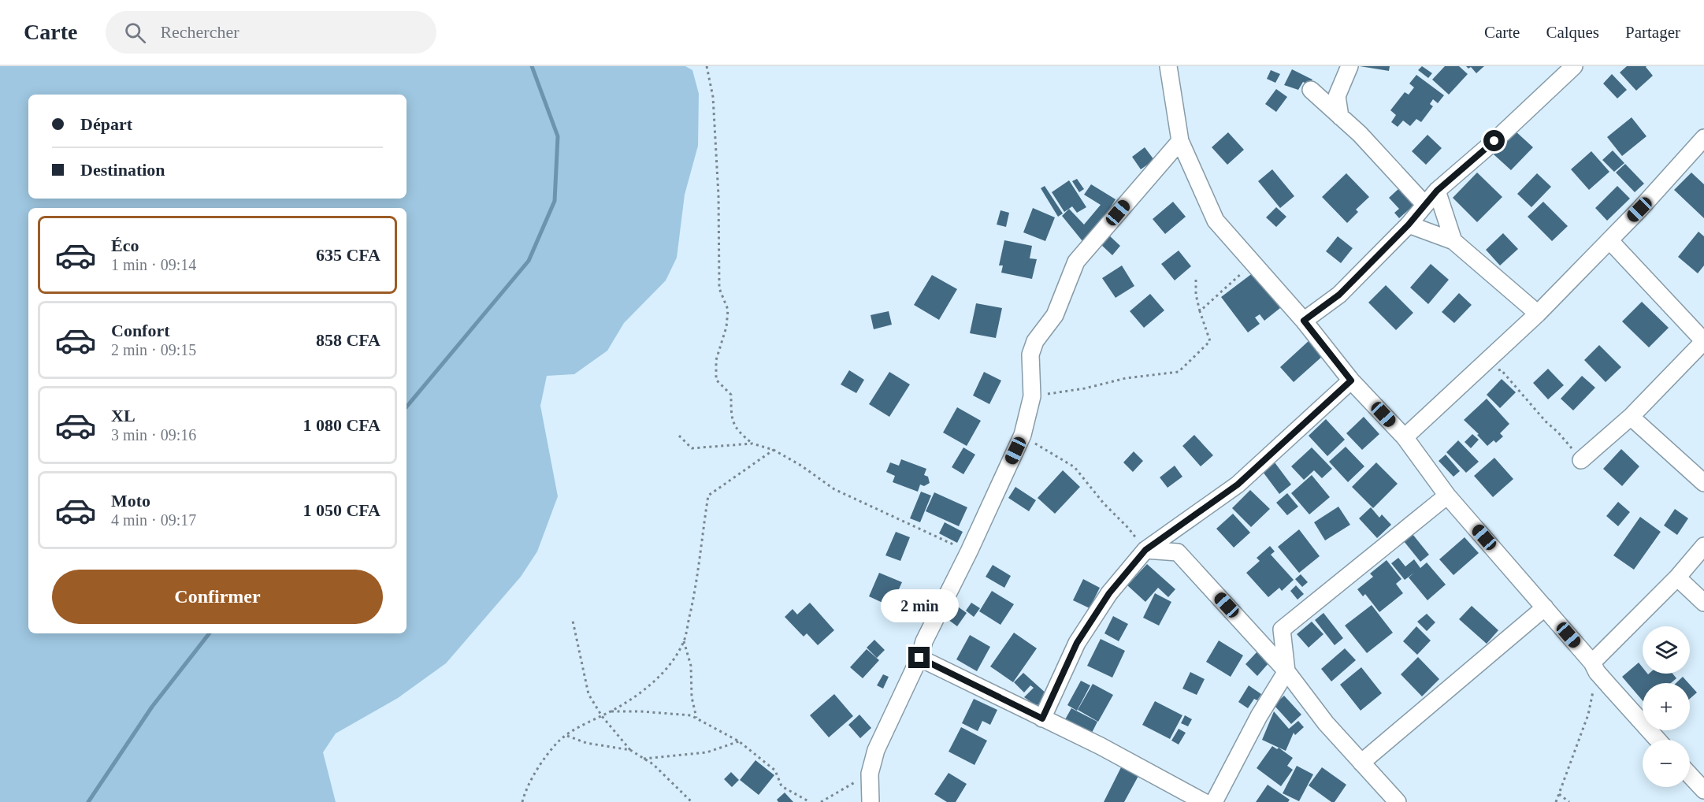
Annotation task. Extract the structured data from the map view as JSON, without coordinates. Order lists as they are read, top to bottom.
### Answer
{
  "page": {
    "header": "Carte",
    "search": "Rechercher",
    "nav": ["Carte", "Calques", "Partager"],
    "banner": ["Départ", "Destination"],
    "list": [
      {
        "name": "Éco",
        "note": "1 min · 09:14",
        "value": "635 CFA"
      },
      {
        "name": "Confort",
        "note": "2 min · 09:15",
        "value": "858 CFA"
      },
      {
        "name": "XL",
        "note": "3 min · 09:16",
        "value": "1 080 CFA"
      },
      {
        "name": "Moto",
        "note": "4 min · 09:17",
        "value": "1 050 CFA"
      }
    ],
    "buttons": "Confirmer",
    "bubble": "2 min",
    "map_buttons": ["+", "−"]
  }
}
